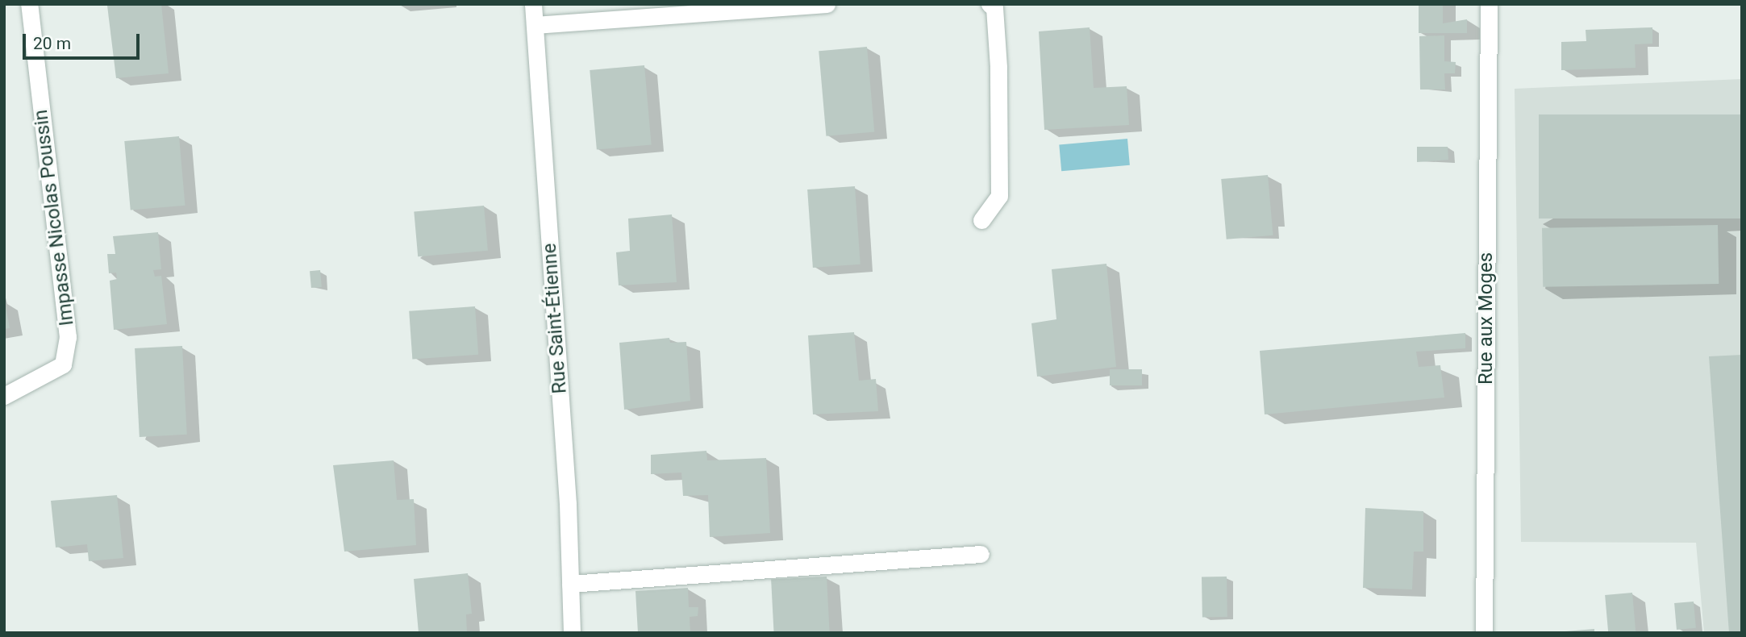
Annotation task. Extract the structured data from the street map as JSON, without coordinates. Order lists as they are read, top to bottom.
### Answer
{
  "streets": {
    "street": ["Impasse Nicolas Poussin", "Rue Saint-Étienne", "Rue aux Moges"]
  },
  "scale_bar": "20 m"
}
